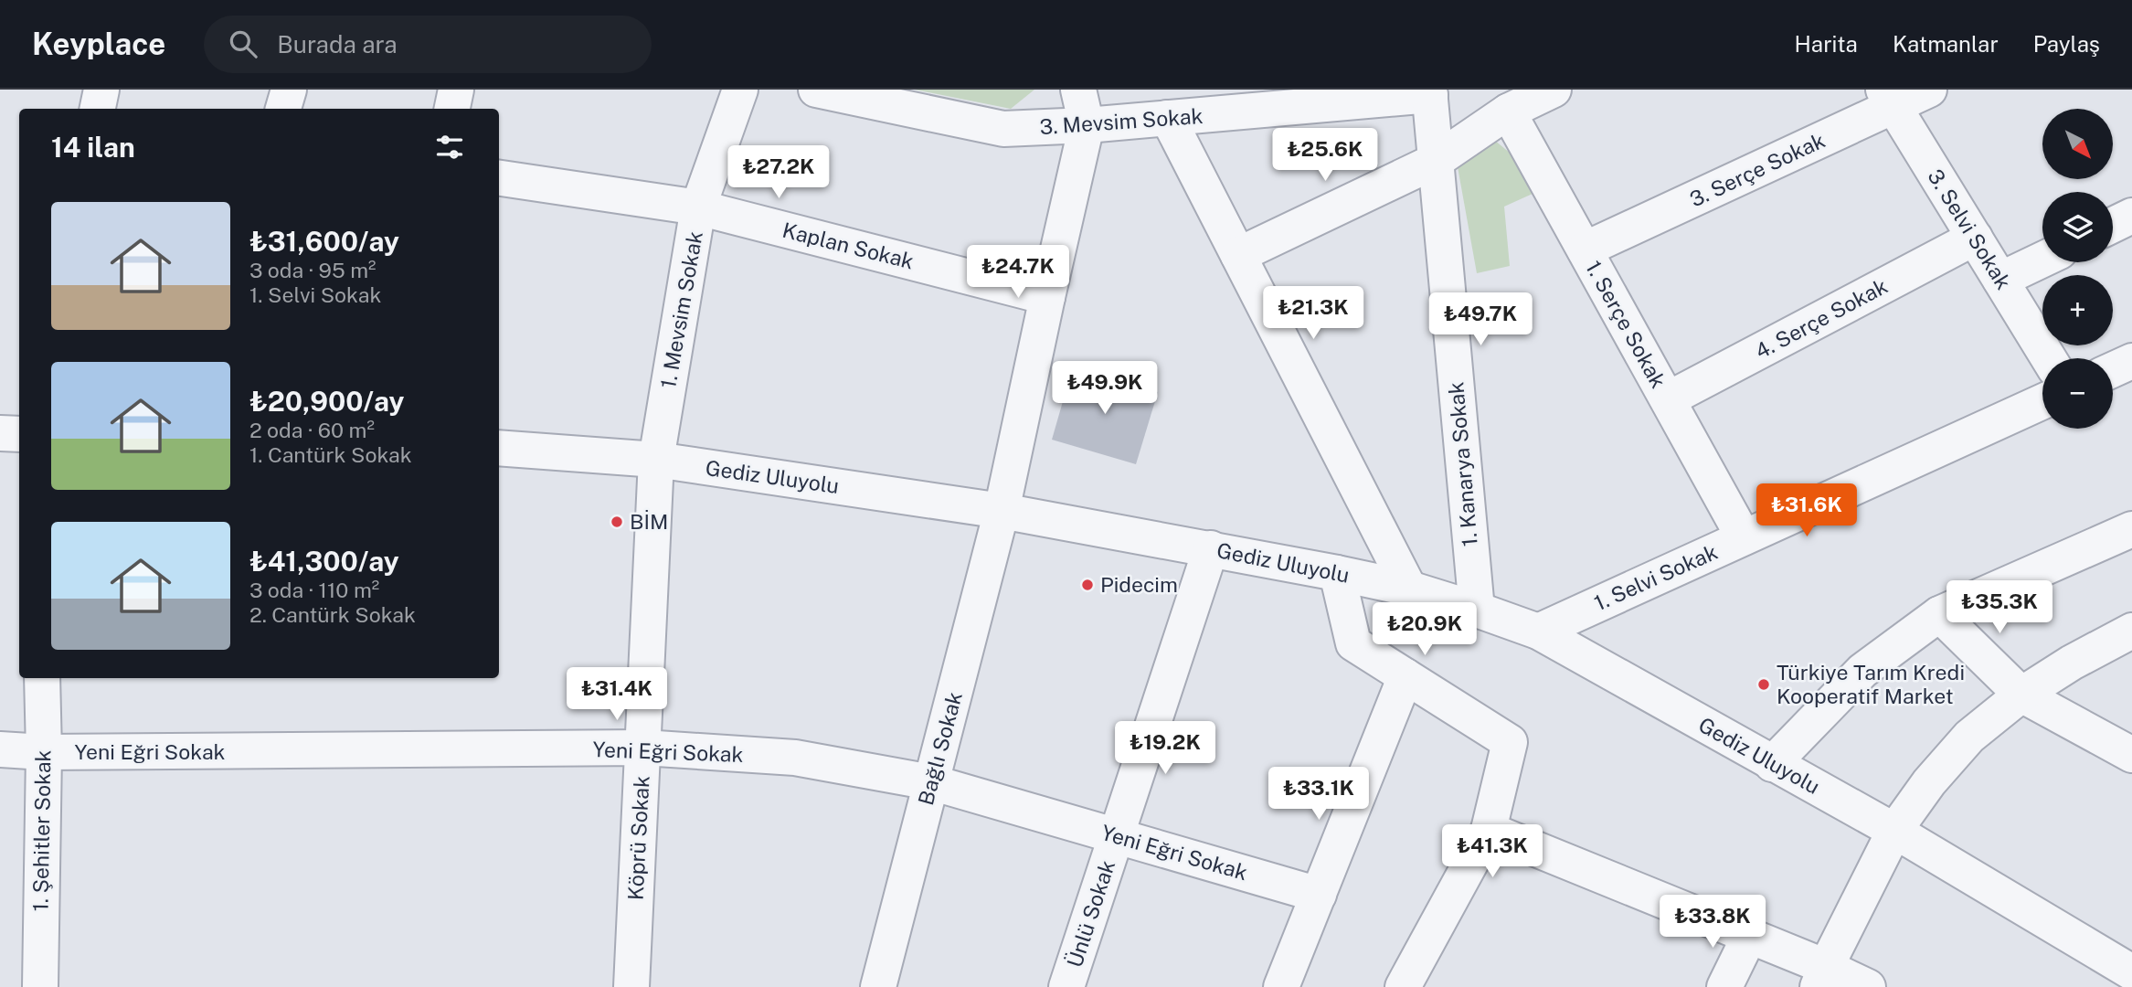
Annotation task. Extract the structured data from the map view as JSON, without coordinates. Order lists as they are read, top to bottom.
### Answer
{
  "streets": {
    "street": [
      "3. Mevsim Sokak",
      "3. Serçe Sokak",
      "3. Selvi Sokak",
      "Kaplan Sokak",
      "1. Mevsim Sokak",
      "4. Serçe Sokak",
      "1. Serçe Sokak",
      "1. Kanarya Sokak",
      "Gediz Uluyolu",
      "1. Selvi Sokak",
      "Bağlı Sokak",
      "Yeni Eğri Sokak",
      "1. Şehitler Sokak",
      "Köprü Sokak",
      "Ünlü Sokak"
    ]
  },
  "crossings": [
    ["3. Mevsim Sokak", "1. Kanarya Sokak"],
    ["3. Mevsim Sokak", "Bağlı Sokak"],
    ["3. Serçe Sokak", "3. Selvi Sokak"],
    ["3. Serçe Sokak", "1. Serçe Sokak"],
    ["3. Selvi Sokak", "4. Serçe Sokak"],
    ["Kaplan Sokak", "1. Mevsim Sokak"],
    ["Kaplan Sokak", "Bağlı Sokak"],
    ["1. Mevsim Sokak", "Gediz Uluyolu"],
    ["1. Mevsim Sokak", "Köprü Sokak"],
    ["4. Serçe Sokak", "1. Serçe Sokak"],
    ["1. Serçe Sokak", "1. Selvi Sokak"],
    ["1. Kanarya Sokak", "Gediz Uluyolu"],
    ["Gediz Uluyolu", "1. Selvi Sokak"],
    ["Gediz Uluyolu", "Bağlı Sokak"],
    ["Gediz Uluyolu", "Köprü Sokak"],
    ["Gediz Uluyolu", "Ünlü Sokak"],
    ["Bağlı Sokak", "Yeni Eğri Sokak"],
    ["Yeni Eğri Sokak", "1. Şehitler Sokak"],
    ["Yeni Eğri Sokak", "Köprü Sokak"],
    ["Yeni Eğri Sokak", "Ünlü Sokak"]
  ],
  "places": ["BİM", "Pidecim", "Türkiye Tarım Kredi Kooperatif Market"],
  "north": "bottom right",
  "page": {
    "header": "Keyplace",
    "search": "Burada ara",
    "nav": ["Harita", "Katmanlar", "Paylaş"],
    "map_buttons": ["+", "−"],
    "heading": "14 ilan",
    "price": [
      "₺25.6K",
      "₺27.2K",
      "₺24.7K",
      "₺21.3K",
      "₺49.7K",
      "₺49.9K",
      "₺31.6K",
      "₺35.3K",
      "₺20.9K",
      "₺31.4K",
      "₺19.2K",
      "₺33.1K",
      "₺41.3K",
      "₺33.8K"
    ],
    "list": [
      {
        "name": "₺31,600/ay",
        "note": "3 oda · 95 m² · 1. Selvi Sokak"
      },
      {
        "name": "₺20,900/ay",
        "note": "2 oda · 60 m² · 1. Cantürk Sokak"
      },
      {
        "name": "₺41,300/ay",
        "note": "3 oda · 110 m² · 2. Cantürk Sokak"
      }
    ]
  }
}
